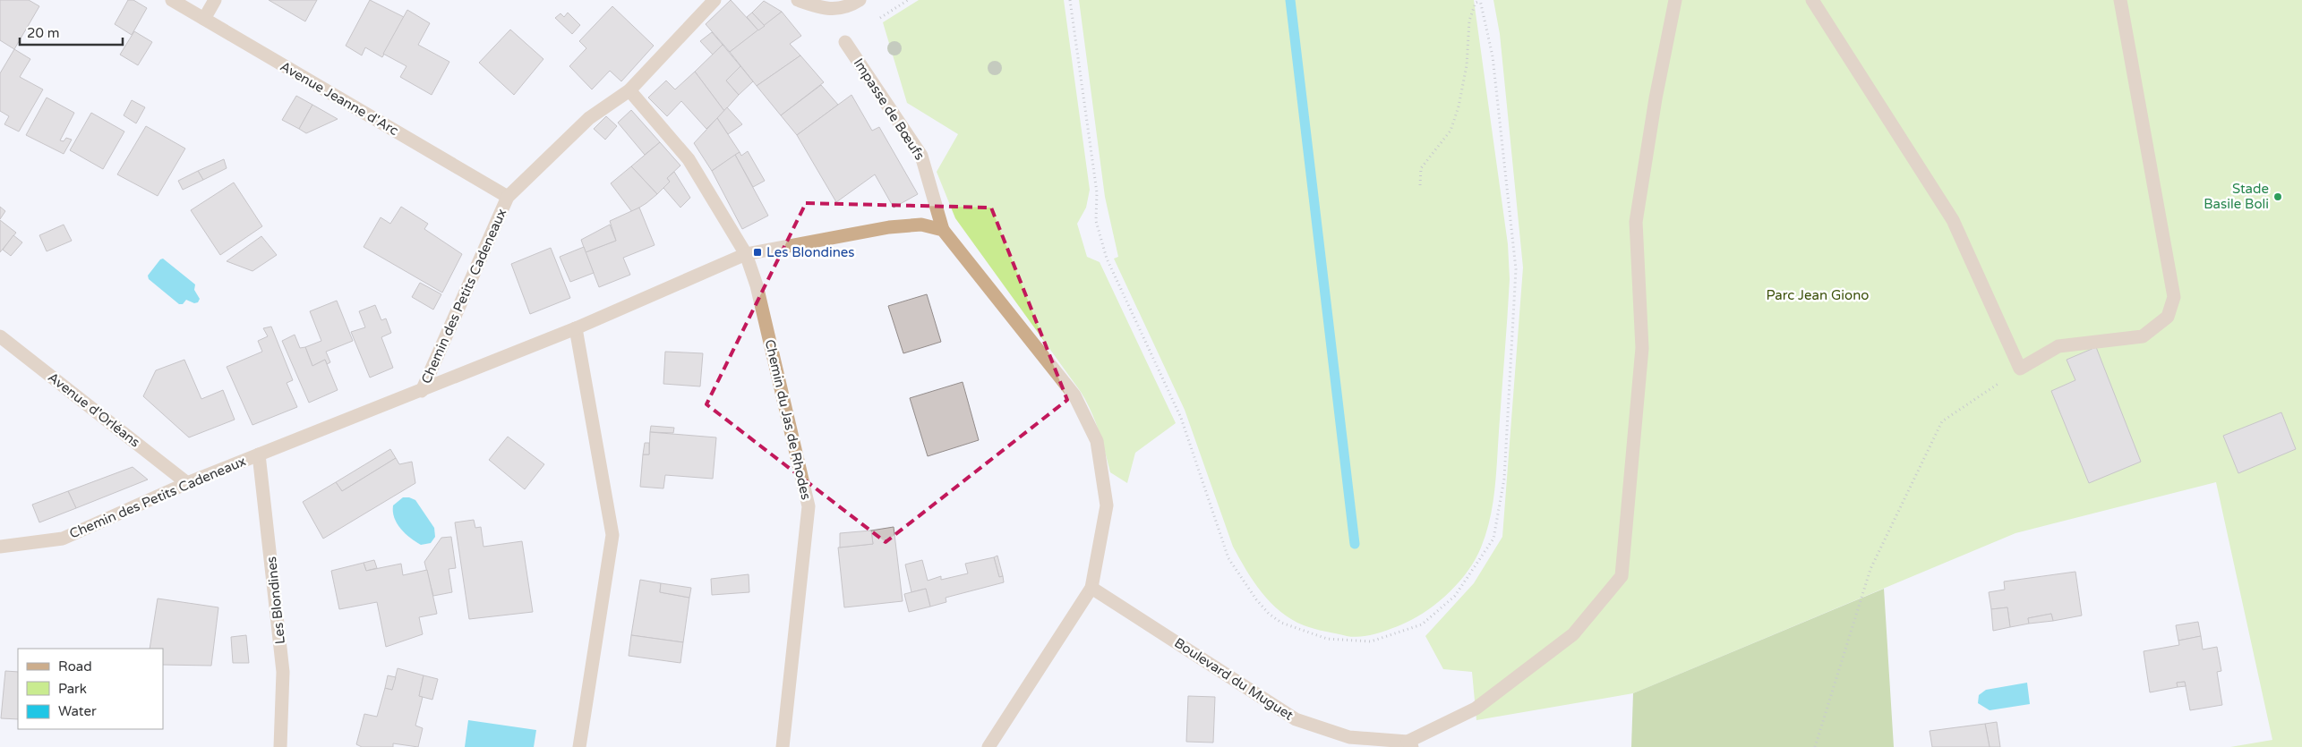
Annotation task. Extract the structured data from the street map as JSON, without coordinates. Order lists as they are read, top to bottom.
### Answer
{
  "streets": {
    "street": [
      "Avenue Jeanne d'Arc",
      "Impasse de Bœufs",
      "Chemin des Petits Cadeneaux",
      "Avenue d'Orléans",
      "Chemin du Jas de Rhodes",
      "Les Blondines",
      "Boulevard du Muguet"
    ]
  },
  "crossings": [
    ["Avenue Jeanne d'Arc", "Chemin des Petits Cadeneaux"],
    ["Chemin des Petits Cadeneaux", "Avenue d'Orléans"],
    ["Chemin des Petits Cadeneaux", "Chemin du Jas de Rhodes"],
    ["Chemin des Petits Cadeneaux", "Les Blondines"]
  ],
  "parks": ["Parc Jean Giono"],
  "places": {
    "other": ["Stade Basile Boli"],
    "transit": ["Les Blondines"]
  },
  "legend": ["Road", "Park", "Water"],
  "scale_bar": "20 m"
}
